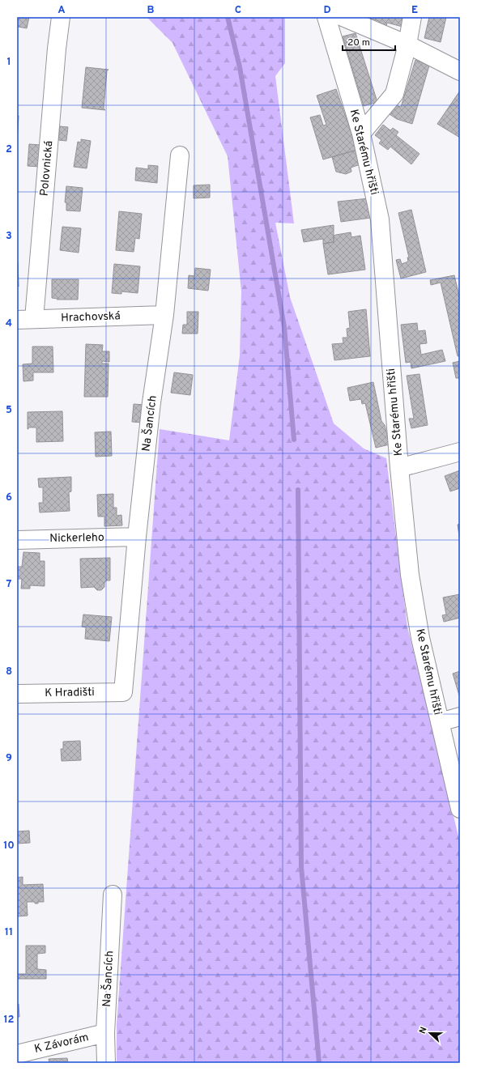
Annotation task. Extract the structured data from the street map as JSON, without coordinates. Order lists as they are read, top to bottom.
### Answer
{
  "streets": {
    "street": [
      "Ke Starému hřišti",
      "Polovnická",
      "Hrachovská",
      "Na Šancích",
      "Nickerleho",
      "K Hradišti",
      "K Závorám"
    ]
  },
  "crossings": [
    ["Polovnická", "Hrachovská"],
    ["Hrachovská", "Na Šancích"],
    ["Na Šancích", "Nickerleho"],
    ["Na Šancích", "K Hradišti"],
    ["Na Šancích", "K Závorám"]
  ],
  "scale_bar": "20 m",
  "north": "left",
  "grid": {
    "columns": [
      "A",
      "B",
      "C",
      "D",
      "E"
    ],
    "rows": [
      "1",
      "2",
      "3",
      "4",
      "5",
      "6",
      "7",
      "8",
      "9",
      "10",
      "11",
      "12"
    ]
  }
}
